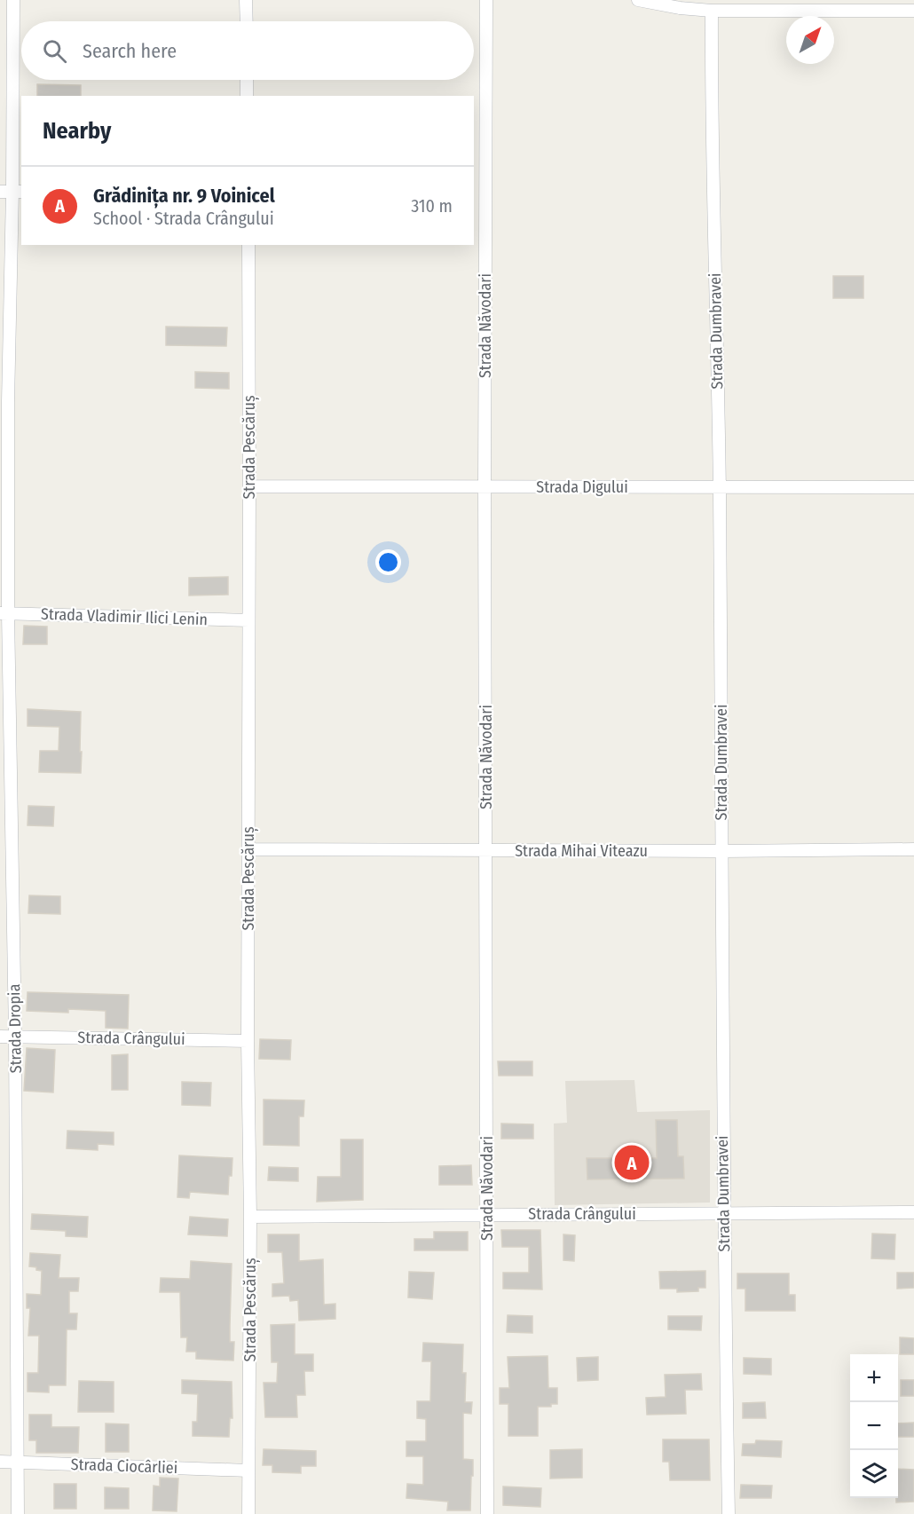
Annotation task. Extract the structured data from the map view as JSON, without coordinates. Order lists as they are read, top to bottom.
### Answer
{
  "streets": {
    "street": [
      "Strada Năvodari",
      "Strada Dumbravei",
      "Strada Pescăruș",
      "Strada Digului",
      "Strada Vladimir Ilici Lenin",
      "Strada Mihai Viteazu",
      "Strada Dropia",
      "Strada Crângului",
      "Strada Ciocârliei"
    ]
  },
  "crossings": [
    ["Strada Năvodari", "Strada Digului"],
    ["Strada Năvodari", "Strada Mihai Viteazu"],
    ["Strada Năvodari", "Strada Crângului"],
    ["Strada Dumbravei", "Strada Digului"],
    ["Strada Dumbravei", "Strada Mihai Viteazu"],
    ["Strada Dumbravei", "Strada Crângului"],
    ["Strada Pescăruș", "Strada Digului"],
    ["Strada Pescăruș", "Strada Vladimir Ilici Lenin"],
    ["Strada Pescăruș", "Strada Mihai Viteazu"],
    ["Strada Pescăruș", "Strada Crângului"],
    ["Strada Pescăruș", "Strada Ciocârliei"],
    ["Strada Vladimir Ilici Lenin", "Strada Dropia"],
    ["Strada Dropia", "Strada Crângului"],
    ["Strada Dropia", "Strada Ciocârliei"]
  ],
  "north": "top right",
  "page": {
    "search": "Search here",
    "heading": "Nearby",
    "list": [
      {
        "mark": "A",
        "name": "Grădinița nr. 9 Voinicel",
        "note": "School · Strada Crângului",
        "value": "310 m"
      }
    ],
    "pins": "A",
    "map_buttons": ["+", "−"]
  }
}
